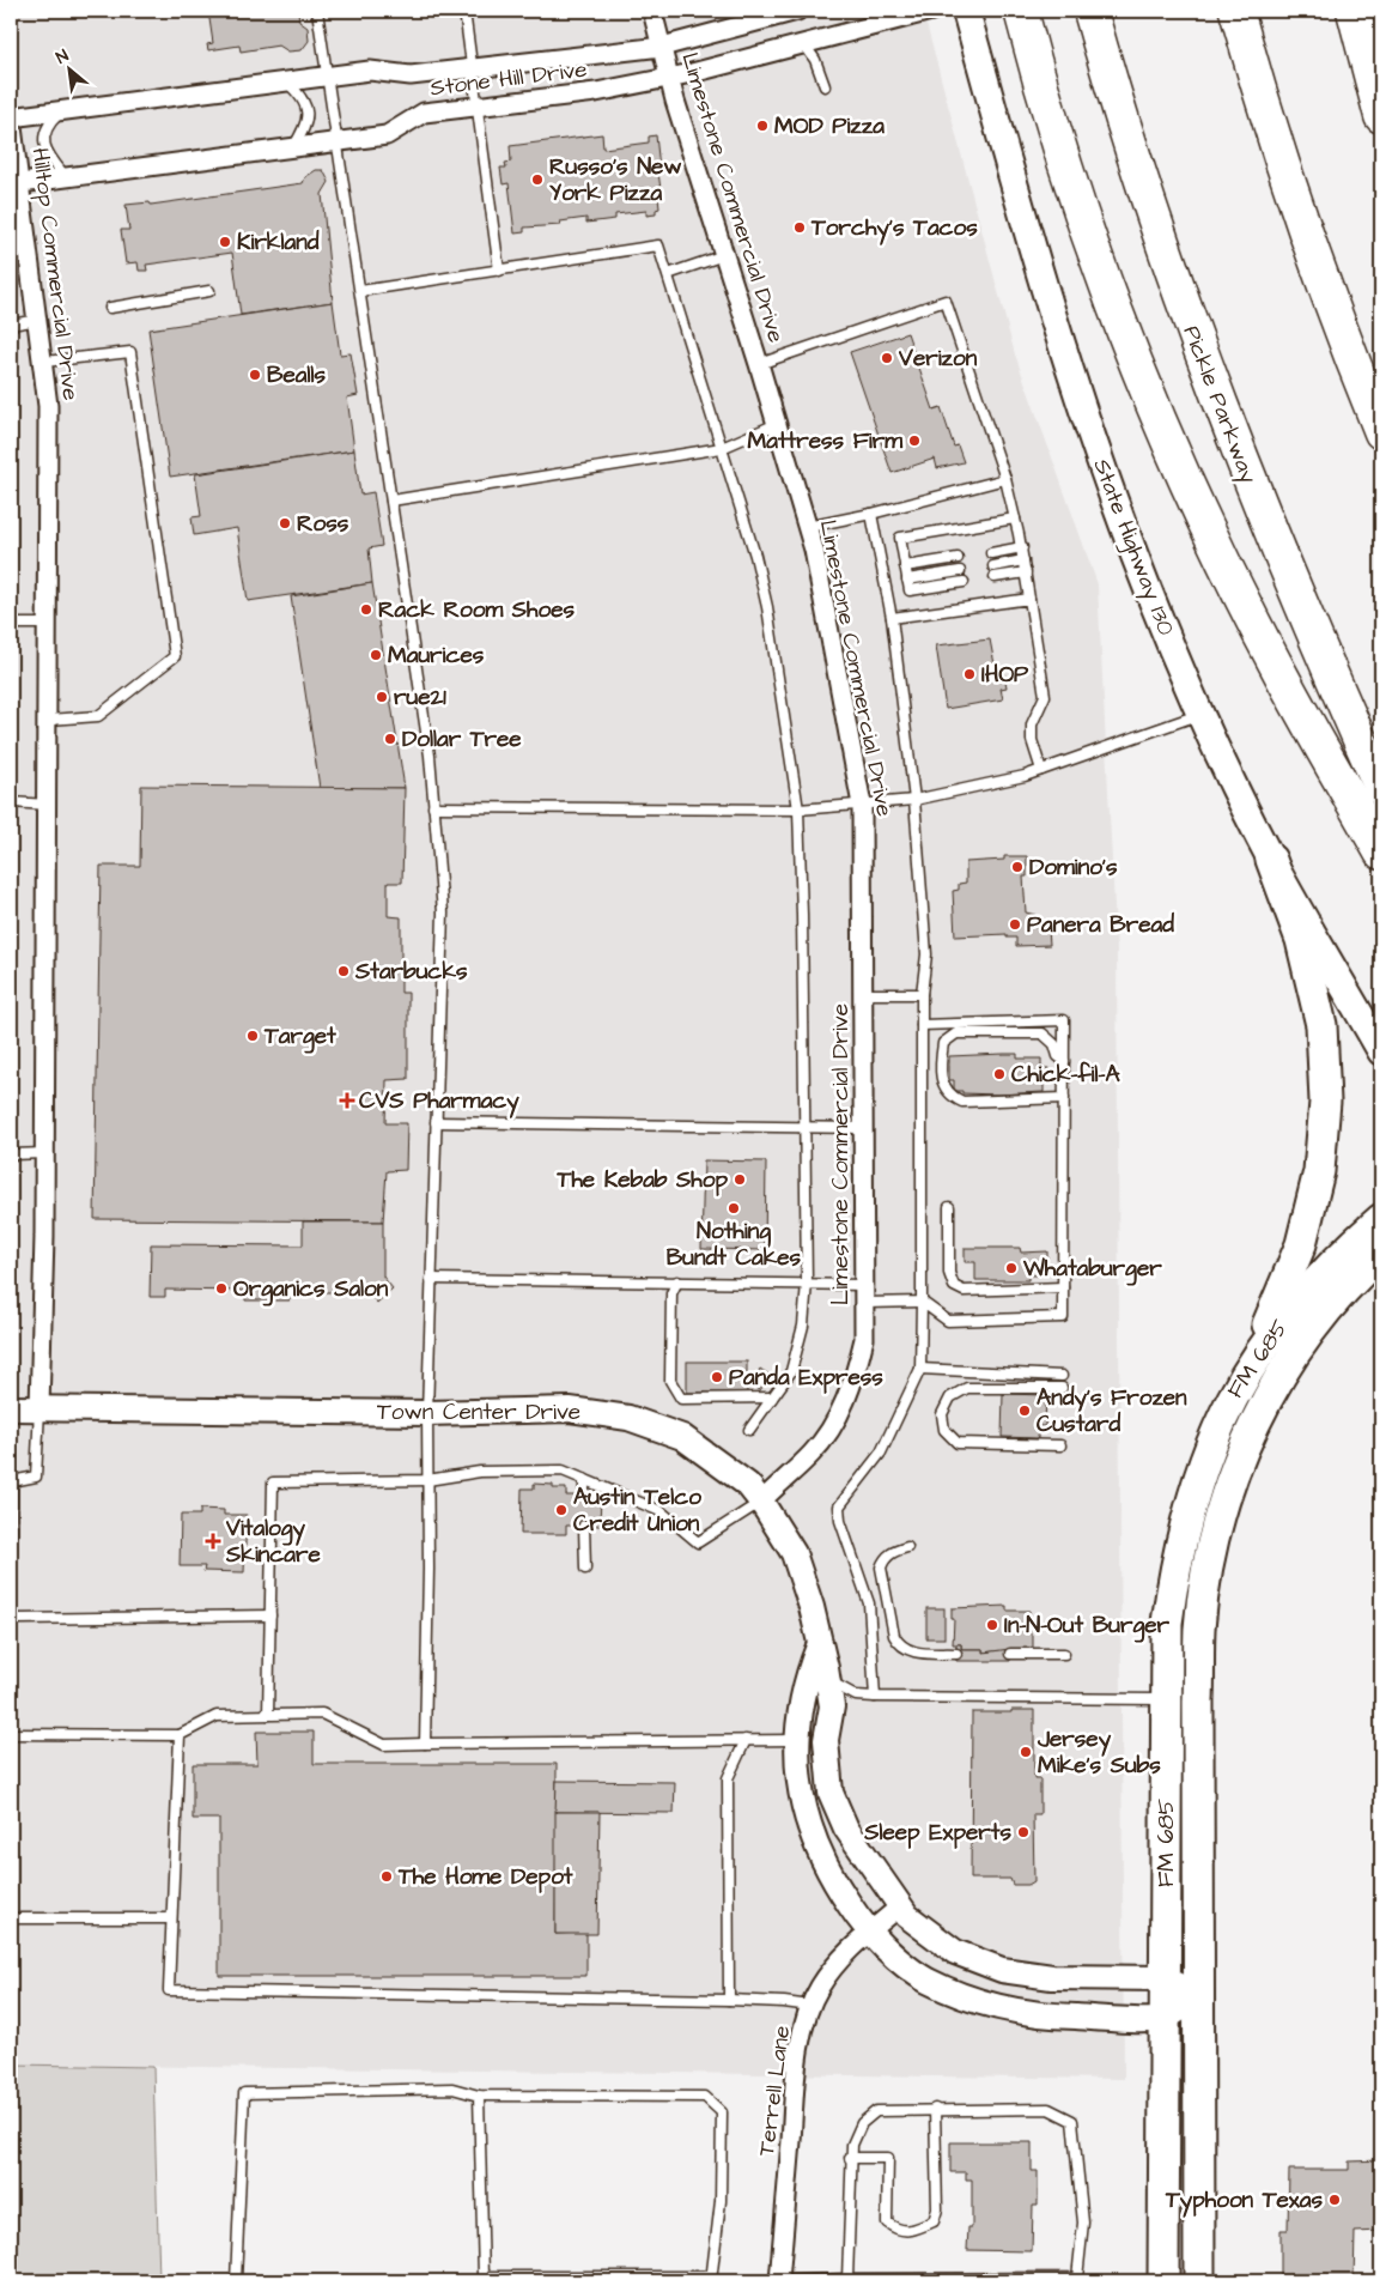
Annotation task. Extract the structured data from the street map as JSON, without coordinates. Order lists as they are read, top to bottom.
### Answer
{
  "streets": {
    "highway": ["Pickle Parkway"],
    "main road": ["State Highway 130", "FM 685"],
    "street": [
      "Stone Hill Drive",
      "Limestone Commercial Drive",
      "Hilltop Commercial Drive",
      "Town Center Drive",
      "Terrell Lane"
    ]
  },
  "crossings": [
    ["Stone Hill Drive", "Limestone Commercial Drive"],
    ["Stone Hill Drive", "Hilltop Commercial Drive"],
    ["Limestone Commercial Drive", "Town Center Drive"],
    ["Hilltop Commercial Drive", "Town Center Drive"],
    ["State Highway 130", "FM 685"],
    ["FM 685", "Town Center Drive"],
    ["Town Center Drive", "Terrell Lane"]
  ],
  "places": {
    "other": [
      "MOD Pizza",
      "Russo's New York Pizza",
      "Torchy's Tacos",
      "Kirkland",
      "Verizon",
      "Bealls",
      "Mattress Firm",
      "Ross",
      "Rack Room Shoes",
      "Maurices",
      "IHOP",
      "rue21",
      "Dollar Tree",
      "Domino's",
      "Panera Bread",
      "Starbucks",
      "Target",
      "Chick-fil-A",
      "The Kebab Shop",
      "Nothing Bundt Cakes",
      "Whataburger",
      "Organics Salon",
      "Panda Express",
      "Andy's Frozen Custard",
      "Austin Telco Credit Union",
      "In-N-Out Burger",
      "Jersey Mike's Subs",
      "Sleep Experts",
      "The Home Depot",
      "Typhoon Texas"
    ],
    "health": ["CVS Pharmacy", "Vitalogy Skincare"]
  },
  "north": "top left"
}
